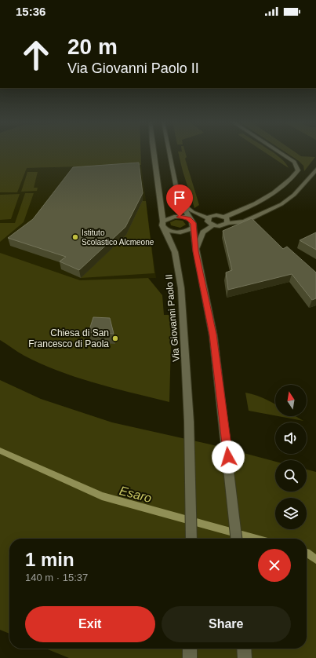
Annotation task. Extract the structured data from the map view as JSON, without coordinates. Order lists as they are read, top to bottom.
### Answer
{
  "streets": {
    "street": ["Via Giovanni Paolo II"]
  },
  "water": ["Esaro"],
  "places": ["Istituto Scolastico Alcmeone", "Chiesa di San Francesco di Paola"],
  "north": "top",
  "page": {
    "status": "15:36",
    "turn": ["20 m", "Via Giovanni Paolo II"],
    "heading": ["1 min", "140 m · 15:37"],
    "buttons": ["Exit", "Share"]
  }
}
